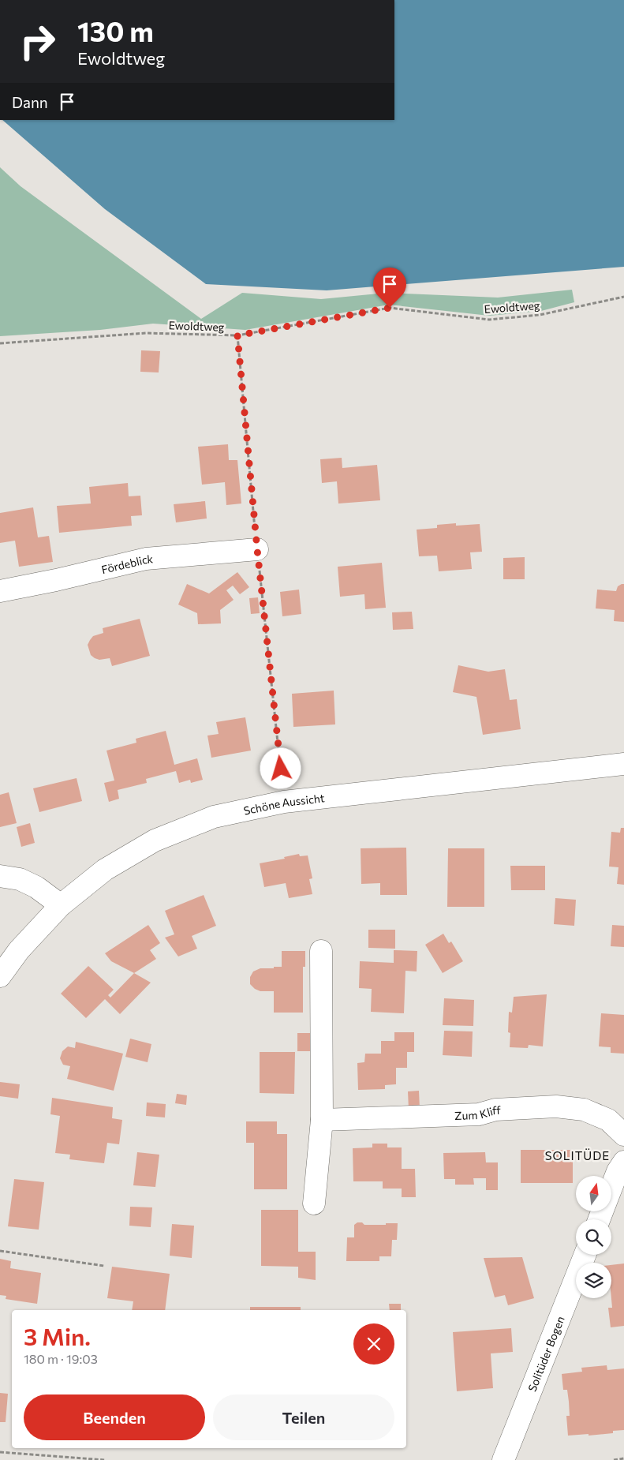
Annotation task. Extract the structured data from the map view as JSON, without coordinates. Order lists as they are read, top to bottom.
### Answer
{
  "streets": {
    "street": [
      "Fördeblick",
      "Schöne Aussicht",
      "Zum Kliff",
      "Solitüder Bogen"
    ],
    "path": ["Ewoldtweg"]
  },
  "districts": ["SOLITÜDE"],
  "north": "top",
  "page": {
    "turn": ["130 m", "Ewoldtweg"],
    "then": "Dann",
    "heading": ["3 Min.", "180 m · 19:03"],
    "buttons": ["Beenden", "Teilen"]
  }
}
